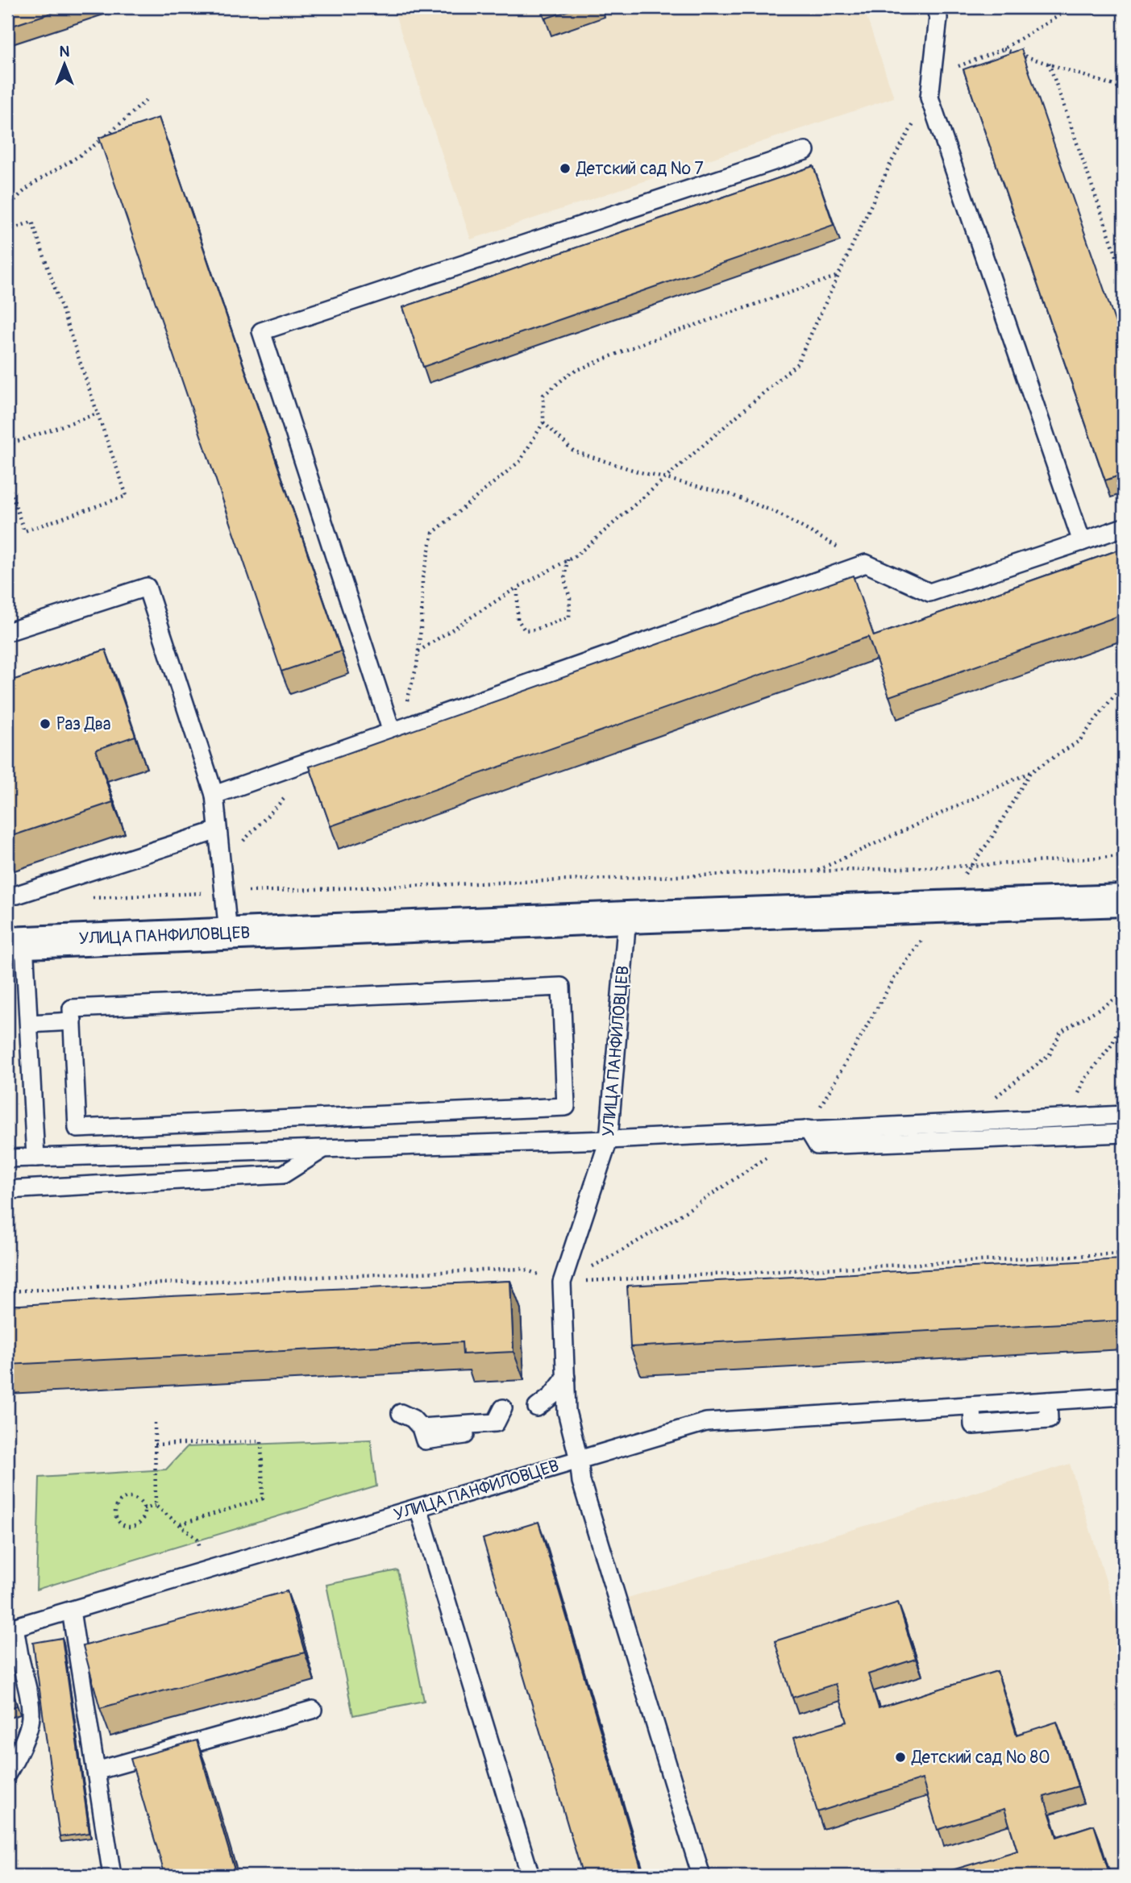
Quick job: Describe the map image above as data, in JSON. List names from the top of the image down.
{
  "streets": {
    "street": ["УЛИЦА ПАНФИЛОВЦЕВ"]
  },
  "places": ["Детский сад № 7", "Раз Два", "Детский сад № 80"],
  "north": "top"
}
